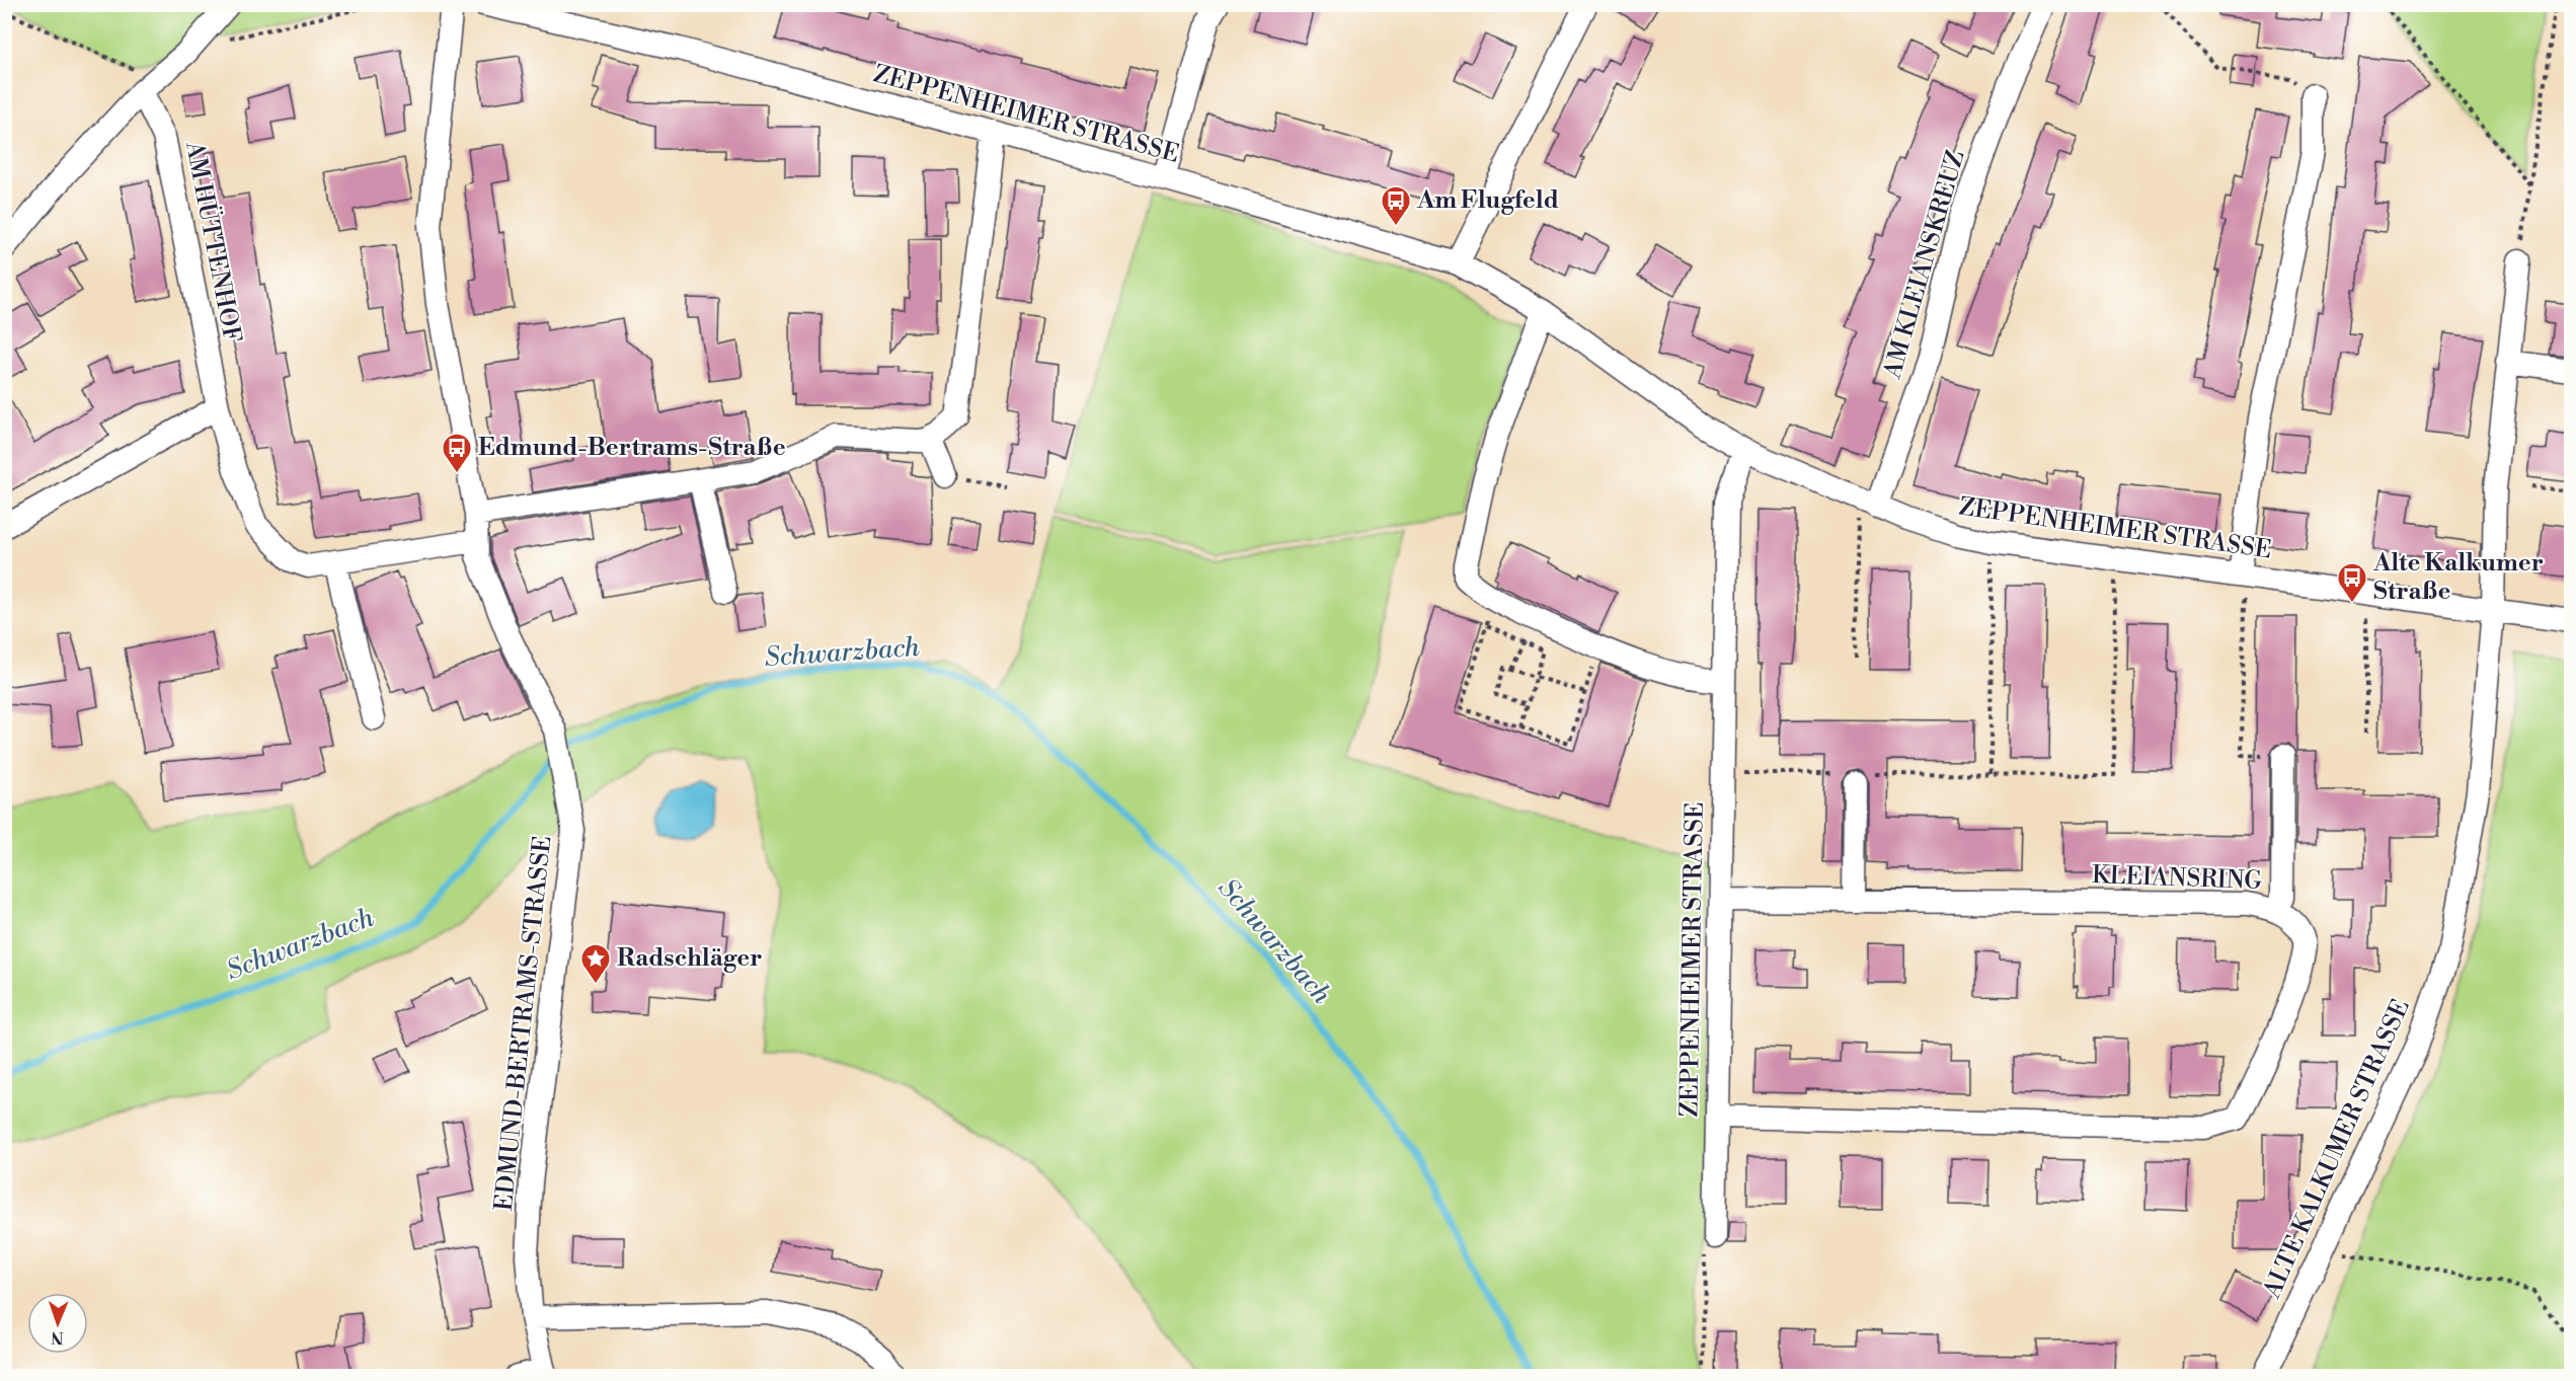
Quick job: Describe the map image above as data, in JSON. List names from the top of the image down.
{
  "streets": {
    "street": [
      "ZEPPENHEIMER STRASSE",
      "AM HÜTTENHOF",
      "AM KLEIANSKREUZ",
      "KLEIANSRING",
      "EDMUND-BERTRAMS-STRASSE",
      "ALTE KALKUMER STRASSE"
    ]
  },
  "crossings": [
    ["ZEPPENHEIMER STRASSE", "AM KLEIANSKREUZ"],
    ["ZEPPENHEIMER STRASSE", "KLEIANSRING"],
    ["ZEPPENHEIMER STRASSE", "ALTE KALKUMER STRASSE"],
    ["AM HÜTTENHOF", "EDMUND-BERTRAMS-STRASSE"]
  ],
  "water": ["Schwarzbach"],
  "places": {
    "bus stop": ["Am Flugfeld", "Edmund-Bertrams-Straße", "Alte Kalkumer Straße"],
    "place": ["Radschläger"]
  },
  "north": "bottom"
}
